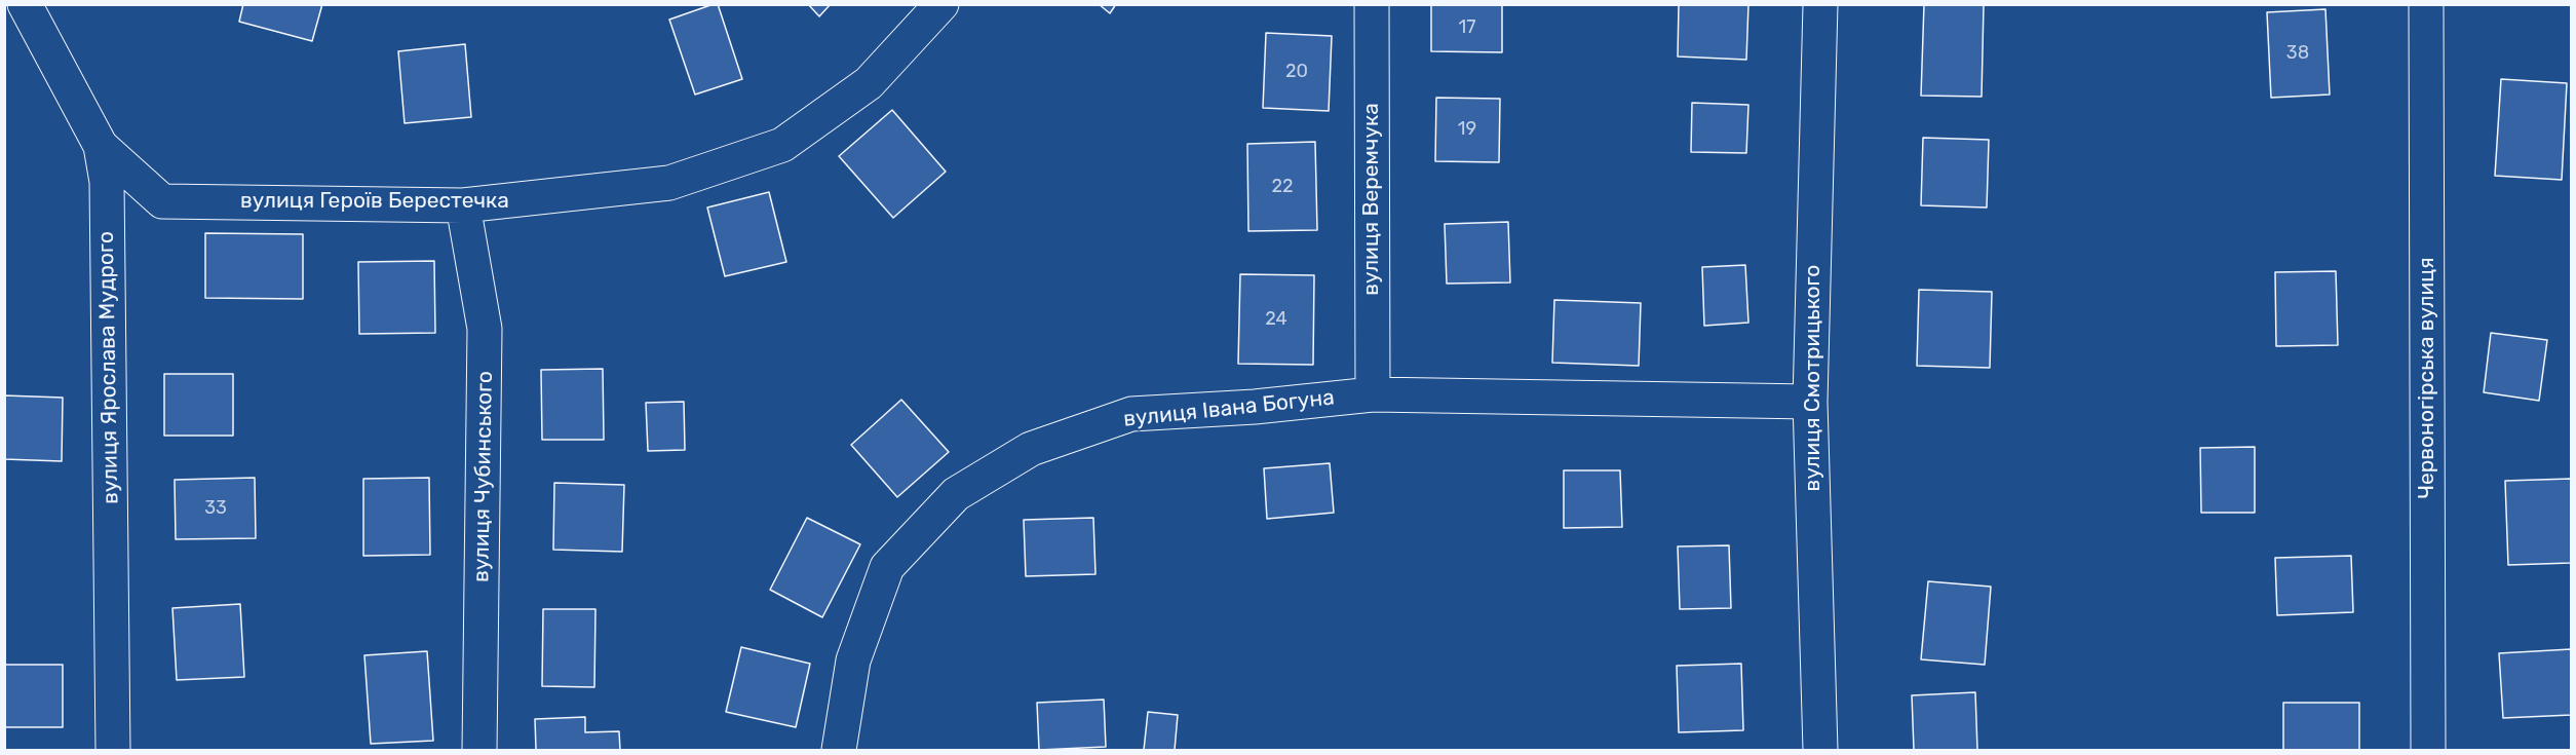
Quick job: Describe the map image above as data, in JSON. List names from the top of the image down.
{
  "streets": {
    "street": [
      "вулиця Веремчука",
      "вулиця Героїв Берестечка",
      "вулиця Ярослава Мудрого",
      "вулиця Смотрицького",
      "Червоногірська вулиця",
      "вулиця Івана Богуна",
      "вулиця Чубинського"
    ]
  },
  "crossings": [
    ["вулиця Веремчука", "вулиця Івана Богуна"],
    ["вулиця Героїв Берестечка", "вулиця Ярослава Мудрого"],
    ["вулиця Героїв Берестечка", "вулиця Чубинського"],
    ["вулиця Смотрицького", "вулиця Івана Богуна"]
  ],
  "house_numbers": [
    "17",
    "38",
    "20",
    "19",
    "22",
    "24",
    "33"
  ]
}
